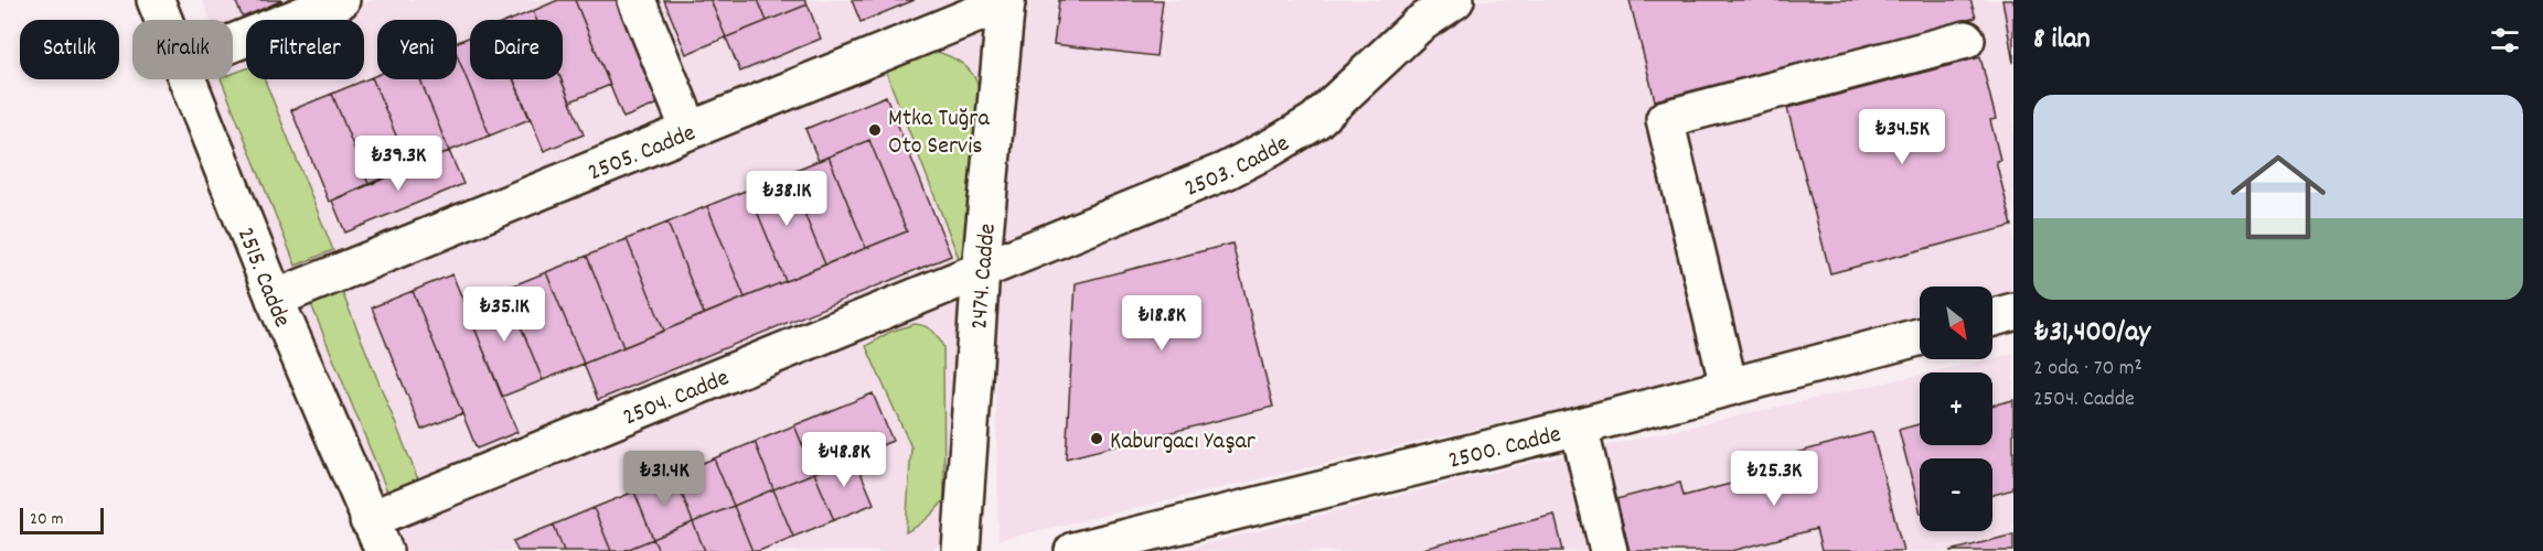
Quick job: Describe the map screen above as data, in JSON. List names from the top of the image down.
{
  "streets": {
    "street": [
      "2505. Cadde",
      "2503. Cadde",
      "2474. Cadde",
      "2515. Cadde",
      "2504. Cadde",
      "2500. Cadde"
    ]
  },
  "crossings": [
    ["2505. Cadde", "2474. Cadde"],
    ["2505. Cadde", "2515. Cadde"],
    ["2503. Cadde", "2474. Cadde"],
    ["2503. Cadde", "2504. Cadde"],
    ["2474. Cadde", "2504. Cadde"],
    ["2515. Cadde", "2504. Cadde"]
  ],
  "places": ["Mtka Tuğra Oto Servis", "Kaburgacı Yaşar"],
  "scale_bar": "20 m",
  "north": "bottom right",
  "page": {
    "heading": "8 ilan",
    "chip": [
      "Satılık",
      "Kiralık",
      "Filtreler",
      "Yeni",
      "Daire"
    ],
    "list": [
      {
        "name": "₺31,400/ay",
        "note": "2 oda · 70 m² · 2504. Cadde"
      }
    ],
    "price": [
      "₺34.5K",
      "₺39.3K",
      "₺38.1K",
      "₺35.1K",
      "₺18.8K",
      "₺48.8K",
      "₺31.4K",
      "₺25.3K"
    ],
    "map_buttons": ["+", "−"],
    "scale": "20 m"
  }
}
